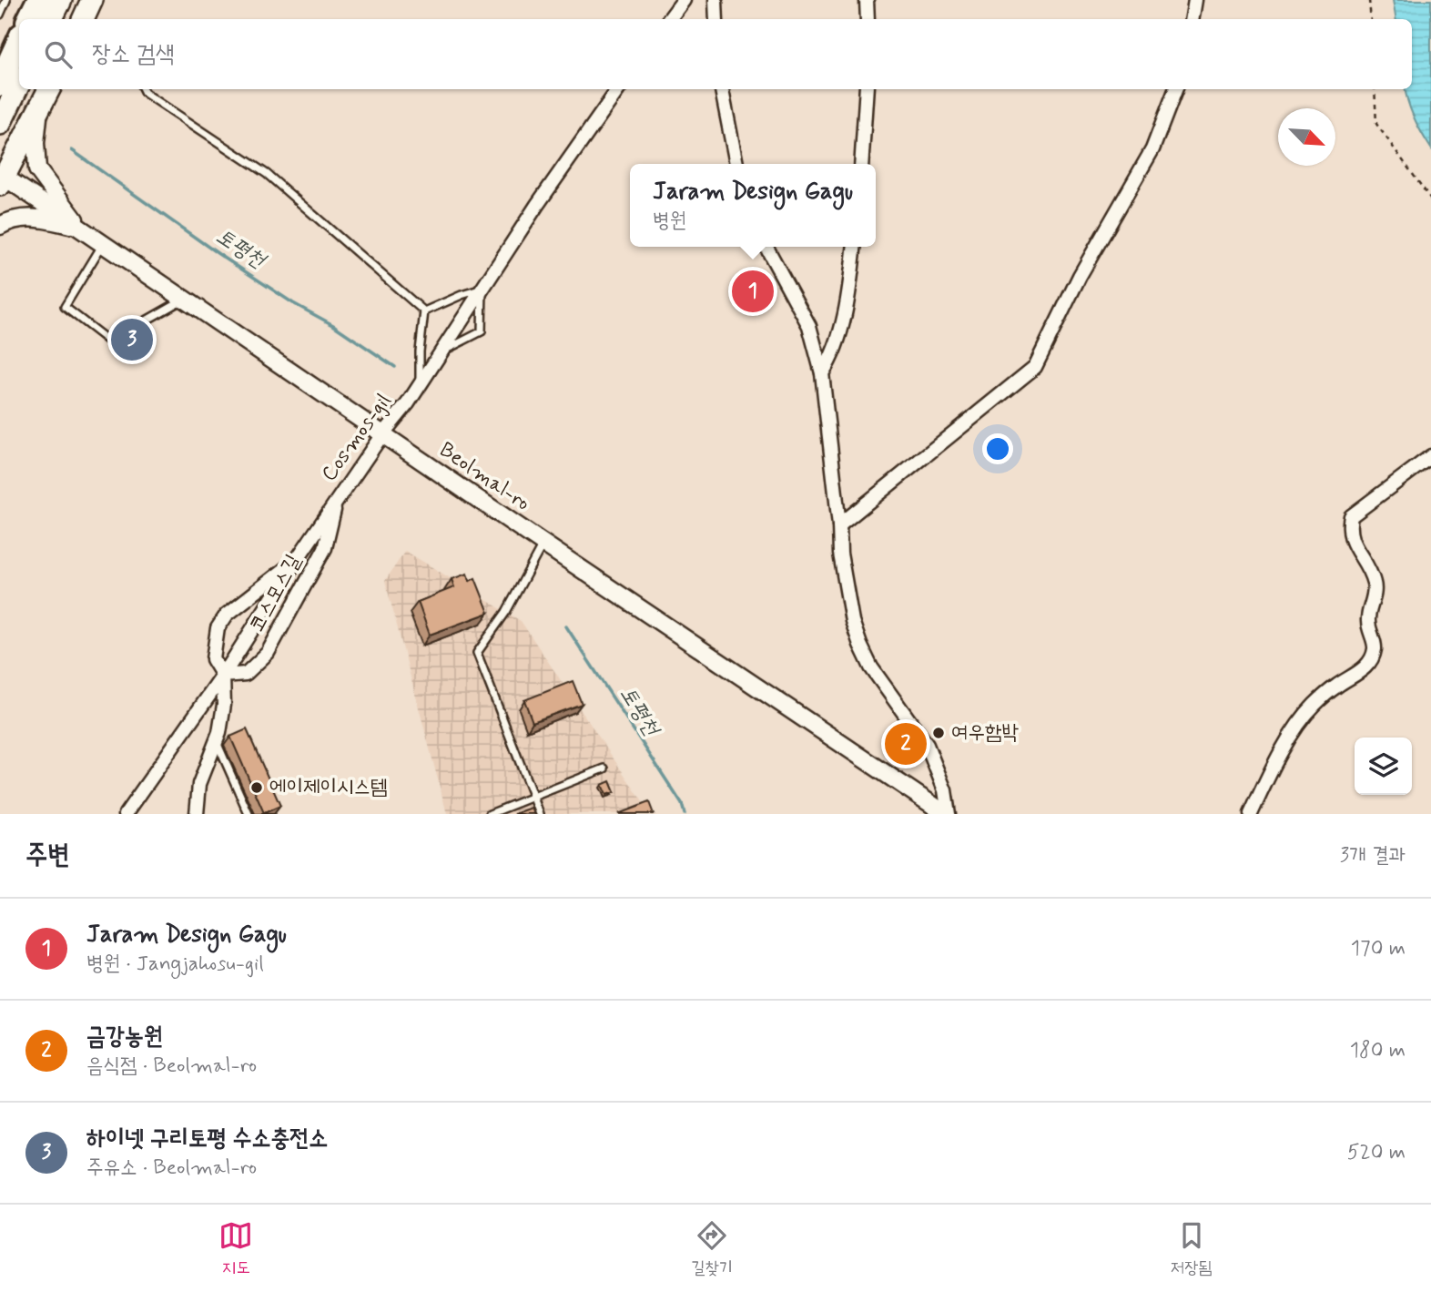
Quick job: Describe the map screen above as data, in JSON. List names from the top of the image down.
{
  "streets": {
    "street": ["Cosmos-gil", "Beolmal-ro", "코스모스길"]
  },
  "crossings": [
    ["Cosmos-gil", "Beolmal-ro"],
    ["Cosmos-gil", "코스모스길"]
  ],
  "water": ["토평천"],
  "places": ["여우함박", "에이제이시스템"],
  "north": "bottom right",
  "page": {
    "search": "장소 검색",
    "popup": ["Jaram Design Gagu", "병원"],
    "pins": ["1", "3", "2"],
    "heading": ["주변", "3개 결과"],
    "list": [
      {
        "mark": "1",
        "name": "Jaram Design Gagu",
        "note": "병원 · Jangjahosu-gil",
        "value": "170 m"
      },
      {
        "mark": "2",
        "name": "금강농원",
        "note": "음식점 · Beolmal-ro",
        "value": "180 m"
      },
      {
        "mark": "3",
        "name": "하이넷 구리토평 수소충전소",
        "note": "주유소 · Beolmal-ro",
        "value": "520 m"
      }
    ],
    "nav": ["지도", "길찾기", "저장됨"]
  }
}
